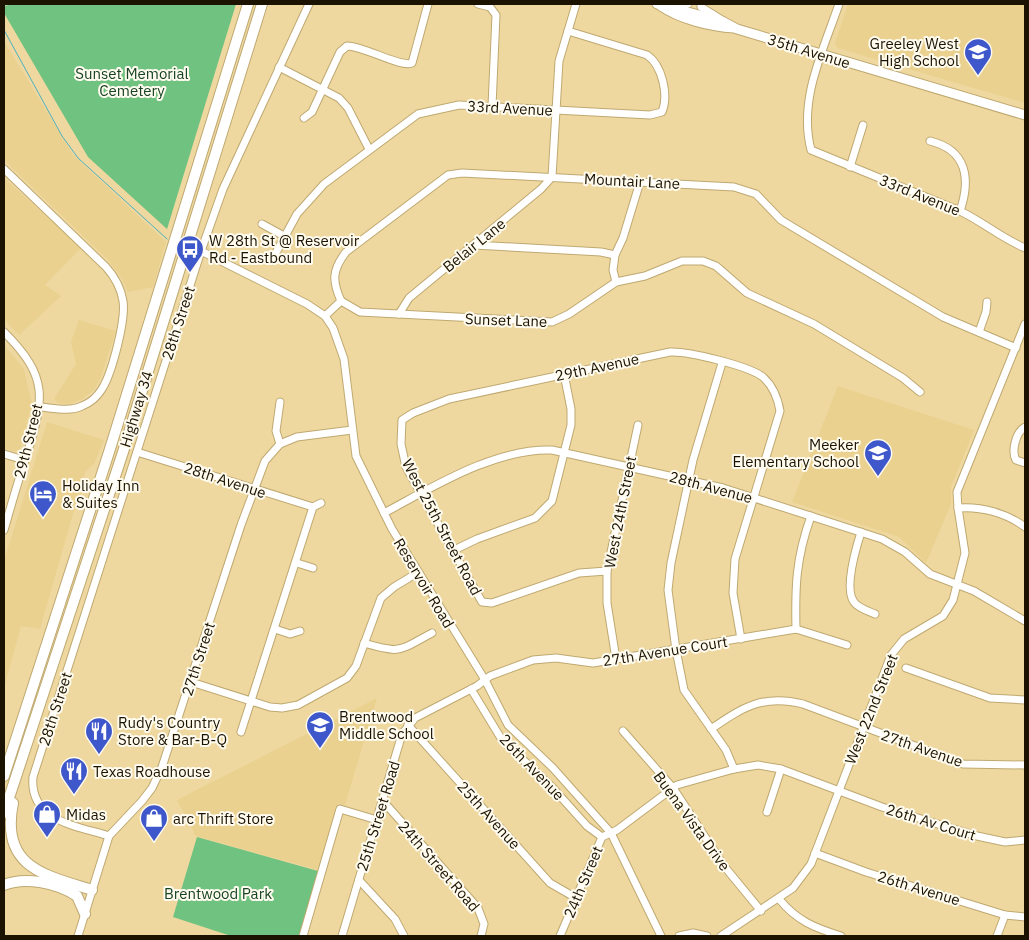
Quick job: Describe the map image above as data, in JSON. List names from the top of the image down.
{
  "streets": {
    "highway": ["Highway 34"],
    "main road": ["35th Avenue"],
    "street": [
      "33rd Avenue",
      "Mountair Lane",
      "Belair Lane",
      "Sunset Lane",
      "28th Street",
      "29th Avenue",
      "29th Street",
      "28th Avenue",
      "West 24th Street",
      "West 25th Street Road",
      "Reservoir Road",
      "27th Avenue Court",
      "27th Street",
      "West 22nd Street",
      "27th Avenue",
      "26th Avenue",
      "25th Avenue",
      "25th Street Road",
      "Buena Vista Drive",
      "26th Av Court",
      "24th Street Road",
      "24th Street"
    ]
  },
  "crossings": [
    ["35th Avenue", "33rd Avenue"],
    ["Mountair Lane", "Belair Lane"],
    ["Mountair Lane", "Sunset Lane"],
    ["Mountair Lane", "West 22nd Street"],
    ["Belair Lane", "Sunset Lane"],
    ["28th Street", "28th Avenue"],
    ["28th Street", "Reservoir Road"],
    ["28th Street", "27th Street"],
    ["29th Avenue", "28th Avenue"],
    ["29th Avenue", "West 25th Street Road"],
    ["28th Avenue", "West 24th Street"],
    ["28th Avenue", "West 25th Street Road"],
    ["28th Avenue", "Reservoir Road"],
    ["28th Avenue", "27th Street"],
    ["28th Avenue", "West 22nd Street"],
    ["West 24th Street", "West 25th Street Road"],
    ["West 24th Street", "27th Avenue Court"],
    ["Reservoir Road", "27th Avenue Court"],
    ["Reservoir Road", "27th Street"],
    ["Reservoir Road", "24th Street"],
    ["West 22nd Street", "27th Avenue"],
    ["West 22nd Street", "26th Avenue"],
    ["West 22nd Street", "Buena Vista Drive"],
    ["West 22nd Street", "26th Av Court"],
    ["26th Avenue", "24th Street"],
    ["25th Avenue", "25th Street Road"],
    ["25th Avenue", "24th Street"],
    ["25th Street Road", "24th Street Road"],
    ["Buena Vista Drive", "24th Street"],
    ["26th Av Court", "24th Street"]
  ],
  "parks": ["Sunset Memorial Cemetery", "Brentwood Park"],
  "places": {
    "school or university": ["Greeley West High School", "Meeker Elementary School", "Brentwood Middle School"],
    "bus stop": ["W 28th St @ Reservoir Rd - Eastbound"],
    "hotel": ["Holiday Inn & Suites"],
    "restaurant": ["Rudy's Country Store & Bar-B-Q", "Texas Roadhouse"],
    "shop": ["Midas", "arc Thrift Store"]
  }
}
